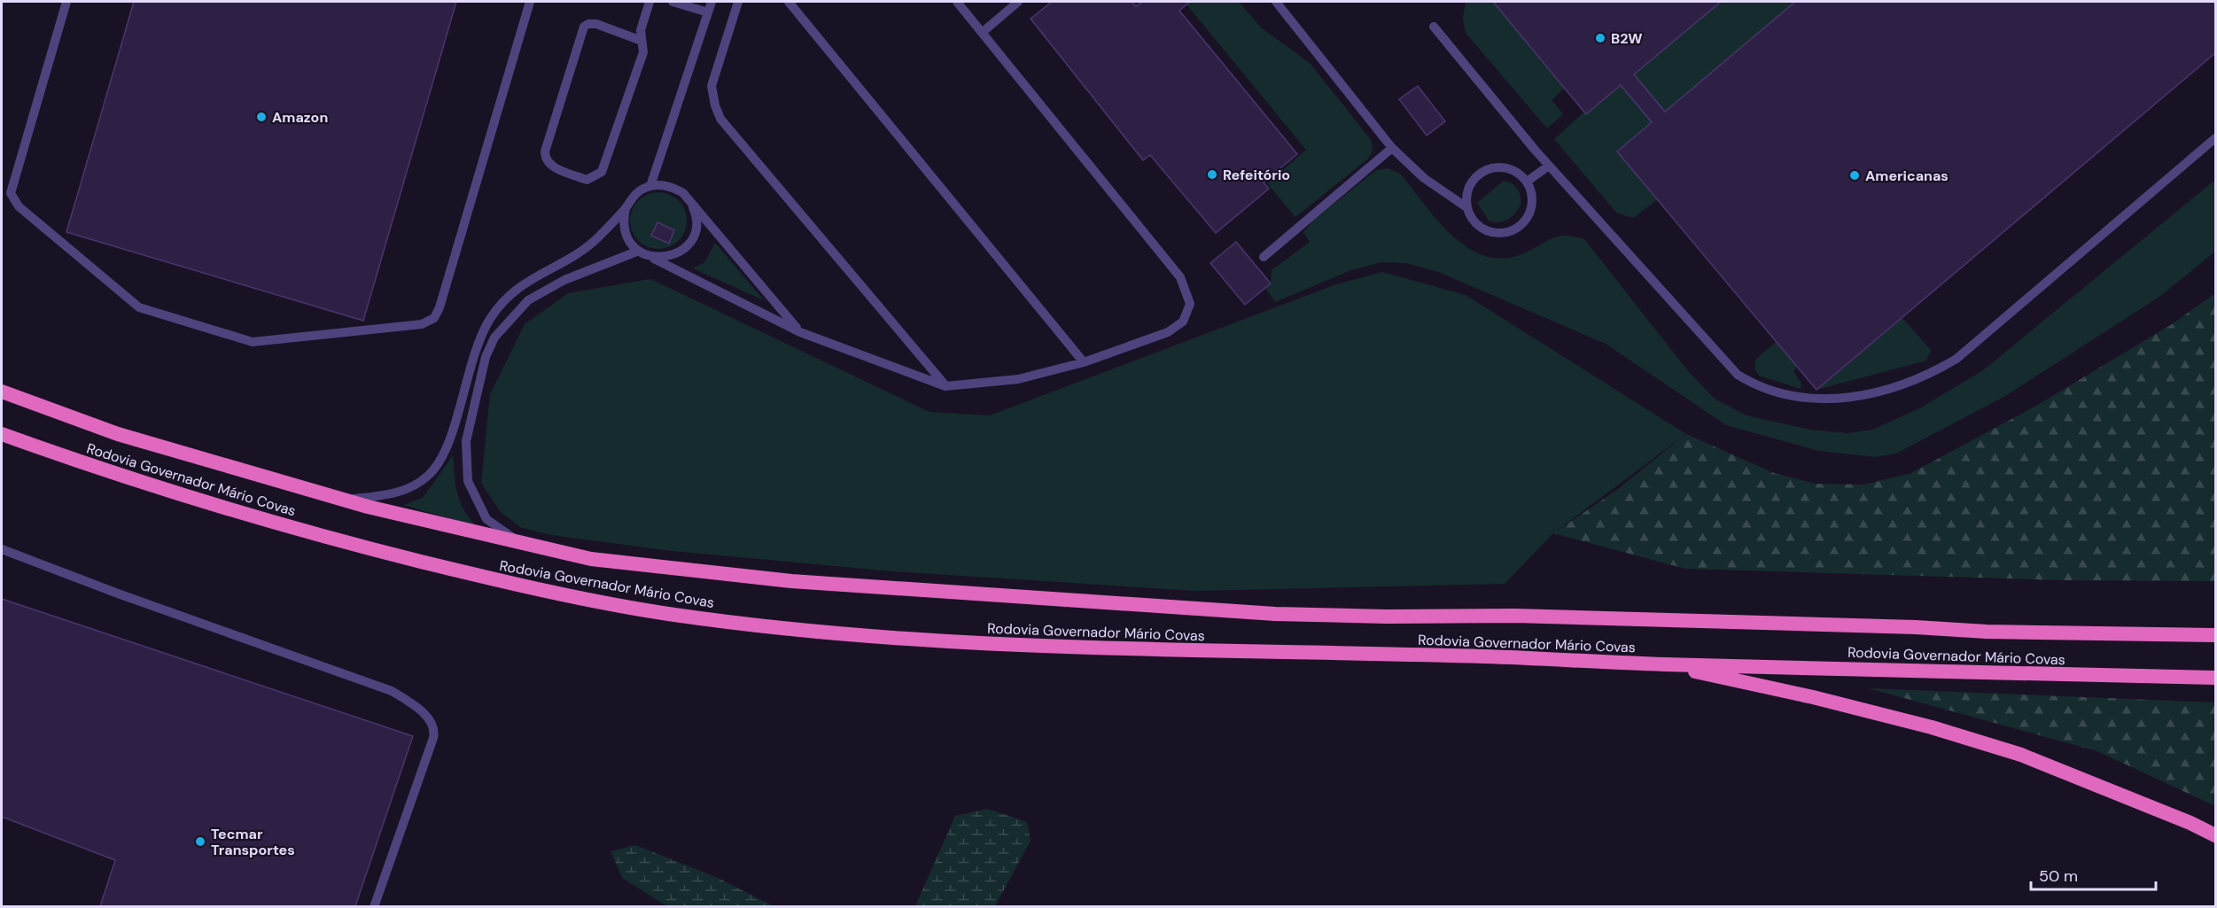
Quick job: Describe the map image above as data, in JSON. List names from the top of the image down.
{
  "streets": {
    "highway": ["Rodovia Governador Mário Covas"]
  },
  "places": [
    "B2W",
    "Amazon",
    "Refeitório",
    "Americanas",
    "Tecmar Transportes"
  ],
  "scale_bar": "50 m"
}
